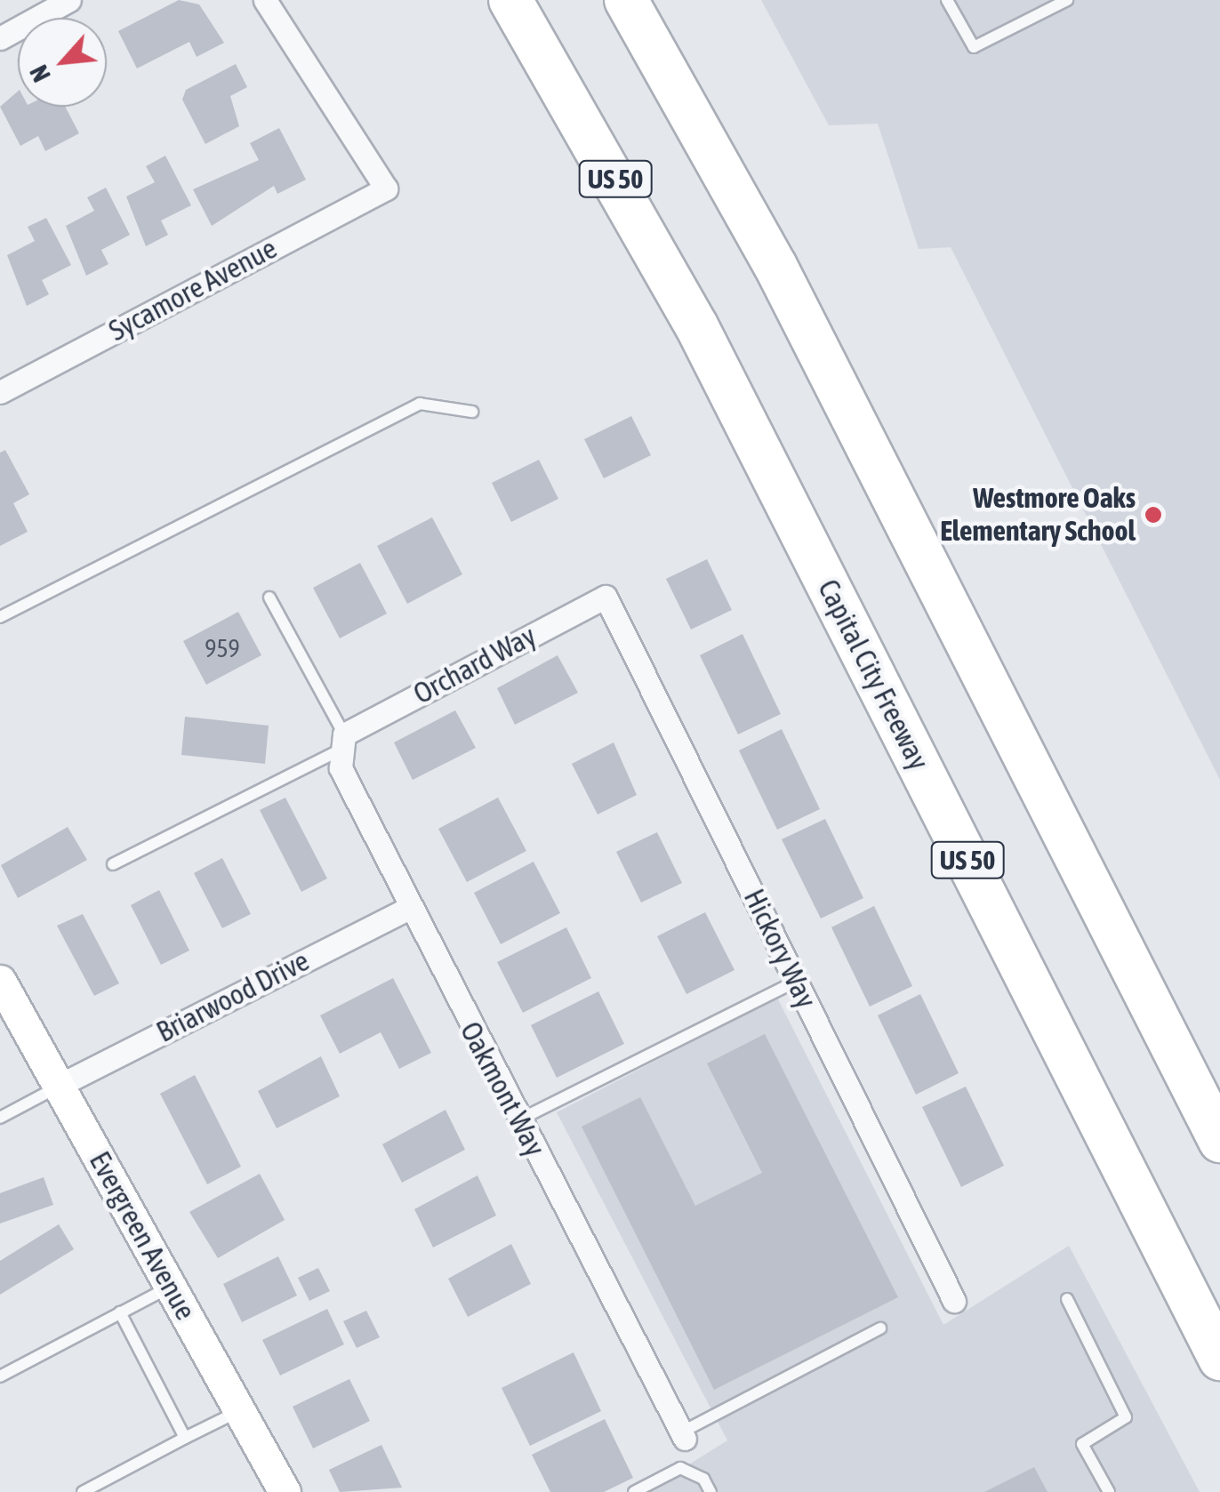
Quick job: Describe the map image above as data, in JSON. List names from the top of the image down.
{
  "streets": {
    "highway": ["US 50", "Capital City Freeway"],
    "street": [
      "Sycamore Avenue",
      "Orchard Way",
      "Hickory Way",
      "Briarwood Drive",
      "Oakmont Way",
      "Evergreen Avenue"
    ]
  },
  "crossings": [
    ["Orchard Way", "Hickory Way"],
    ["Orchard Way", "Oakmont Way"],
    ["Briarwood Drive", "Oakmont Way"],
    ["Briarwood Drive", "Evergreen Avenue"]
  ],
  "places": ["Westmore Oaks Elementary School"],
  "house_numbers": ["959"],
  "north": "bottom left"
}
